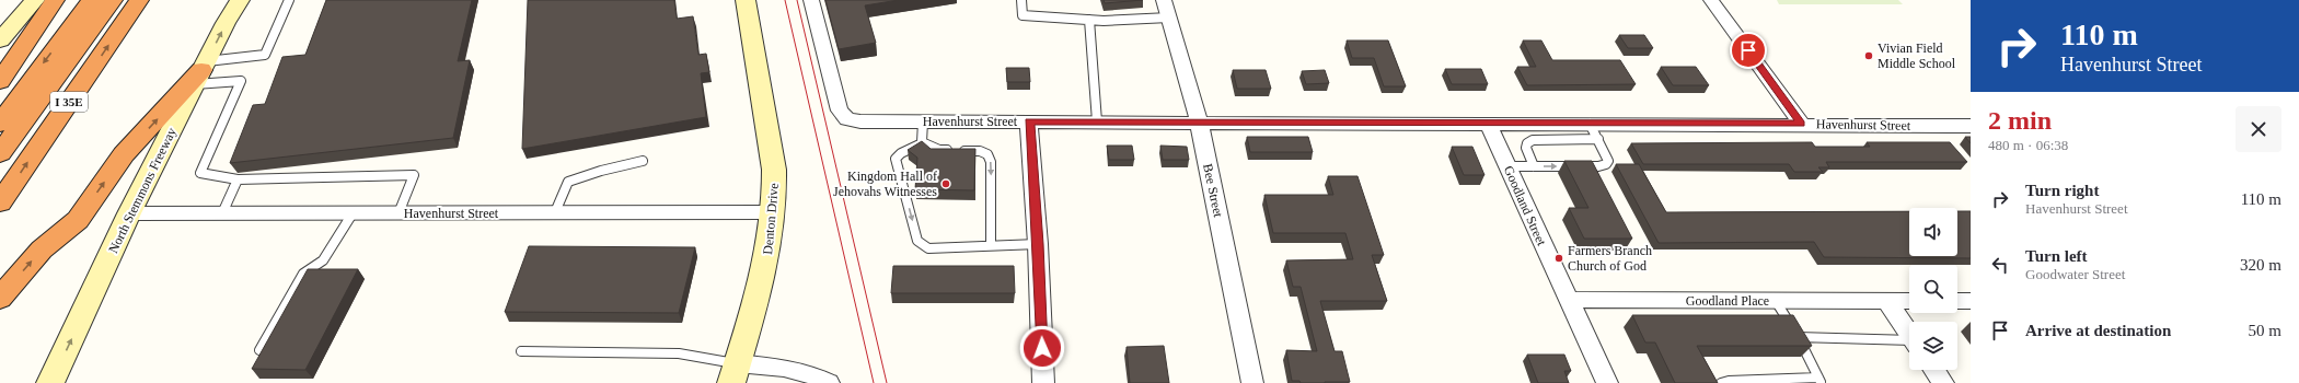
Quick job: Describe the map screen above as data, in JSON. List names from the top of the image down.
{
  "streets": {
    "highway": ["I 35E"],
    "main road": ["North Stemmons Freeway", "Denton Drive"],
    "street": [
      "Havenhurst Street",
      "Bee Street",
      "Goodland Street",
      "Goodland Place"
    ]
  },
  "crossings": [
    ["Havenhurst Street", "North Stemmons Freeway"],
    ["Havenhurst Street", "Bee Street"],
    ["Havenhurst Street", "Goodland Street"],
    ["Havenhurst Street", "Denton Drive"],
    ["Goodland Street", "Goodland Place"]
  ],
  "one_way": ["North Stemmons Freeway"],
  "places": ["Vivian Field Middle School", "Kingdom Hall of Jehovahs Witnesses", "Farmers Branch Church of God"],
  "page": {
    "turn": ["110 m", "Havenhurst Street"],
    "heading": ["2 min", "480 m · 06:38"],
    "list": [
      {
        "name": "Turn right",
        "note": "Havenhurst Street",
        "value": "110 m"
      },
      {
        "name": "Turn left",
        "note": "Goodwater Street",
        "value": "320 m"
      },
      {
        "name": "Arrive at destination",
        "value": "50 m"
      }
    ]
  }
}
